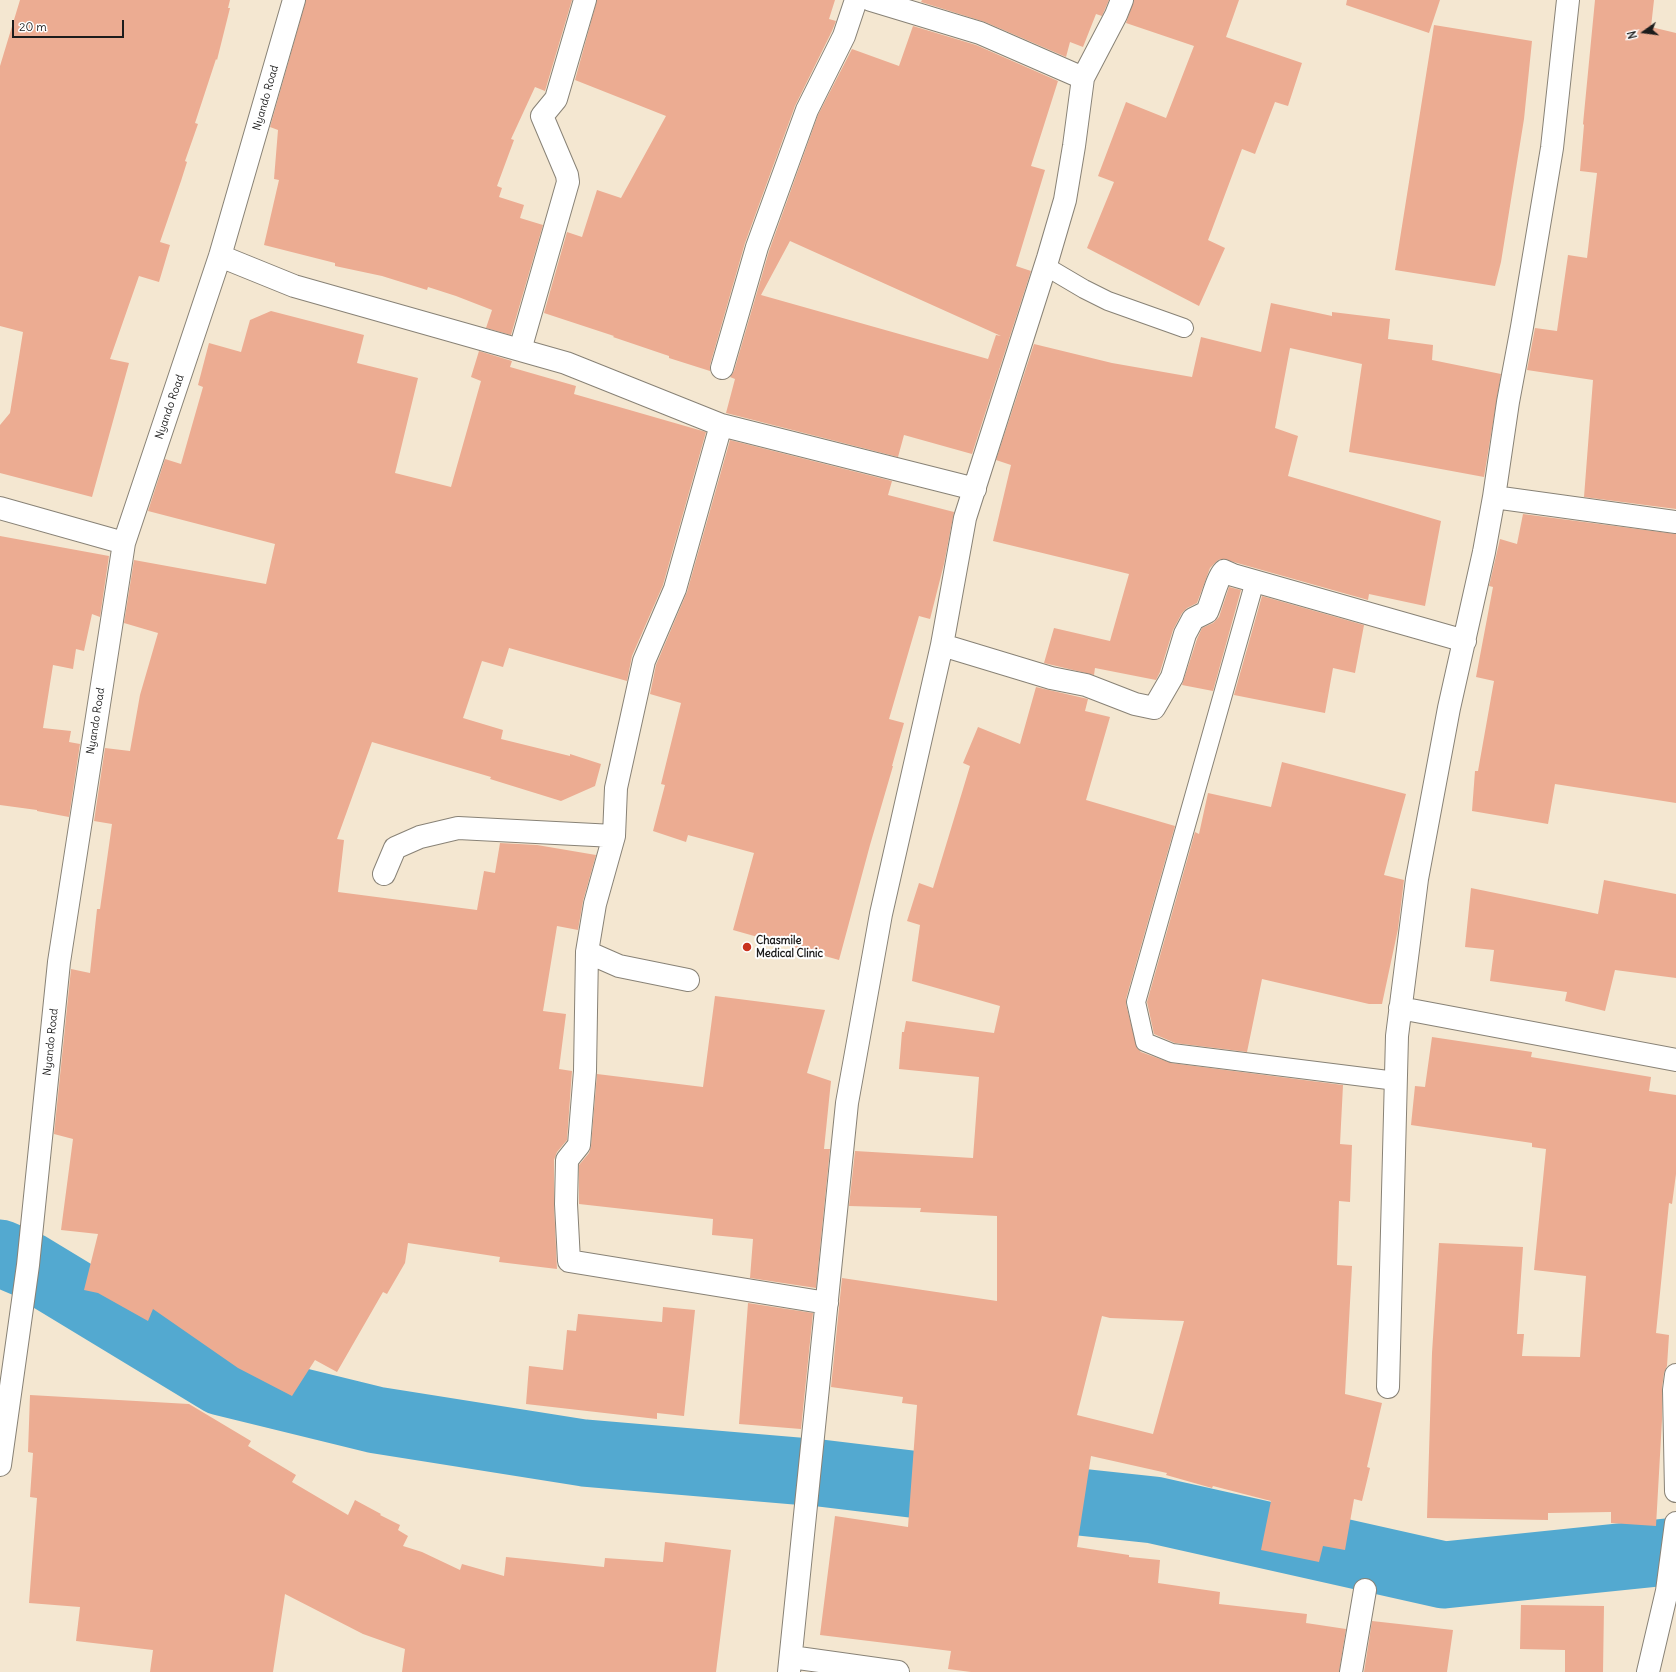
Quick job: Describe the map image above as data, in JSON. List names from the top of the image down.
{
  "streets": {
    "street": ["Nyando Road"]
  },
  "places": ["Chasmile Medical Clinic"],
  "scale_bar": "20 m",
  "north": "left"
}
